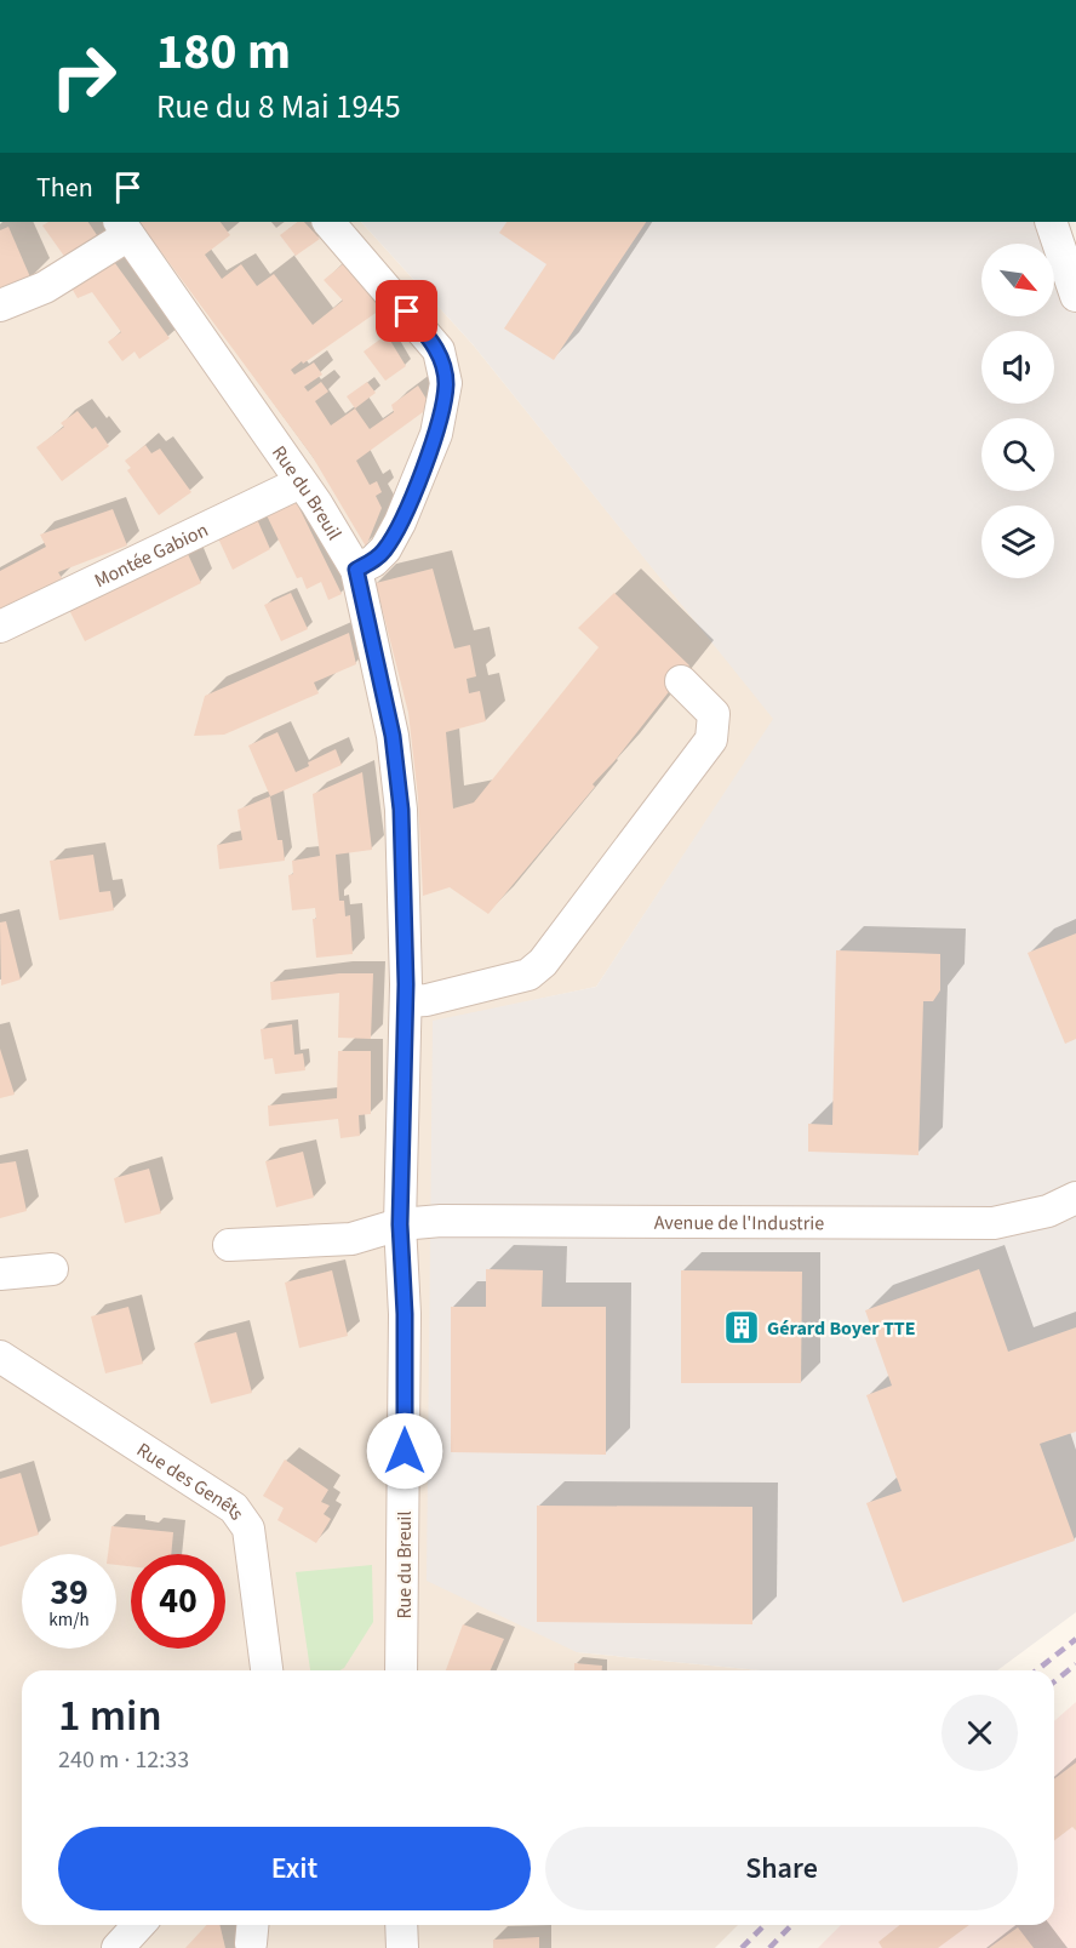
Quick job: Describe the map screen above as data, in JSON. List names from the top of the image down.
{
  "streets": {
    "street": [
      "Rue du Breuil",
      "Montée Gabion",
      "Avenue de l'Industrie",
      "Rue des Genêts"
    ]
  },
  "crossings": [
    ["Rue du Breuil", "Montée Gabion"],
    ["Rue du Breuil", "Avenue de l'Industrie"]
  ],
  "places": {
    "building": ["Gérard Boyer TTE"]
  },
  "north": "bottom right",
  "page": {
    "turn": ["180 m", "Rue du 8 Mai 1945"],
    "then": "Then",
    "speed": "39 km/h",
    "limit": "40",
    "heading": ["1 min", "240 m · 12:33"],
    "buttons": ["Exit", "Share"]
  }
}
